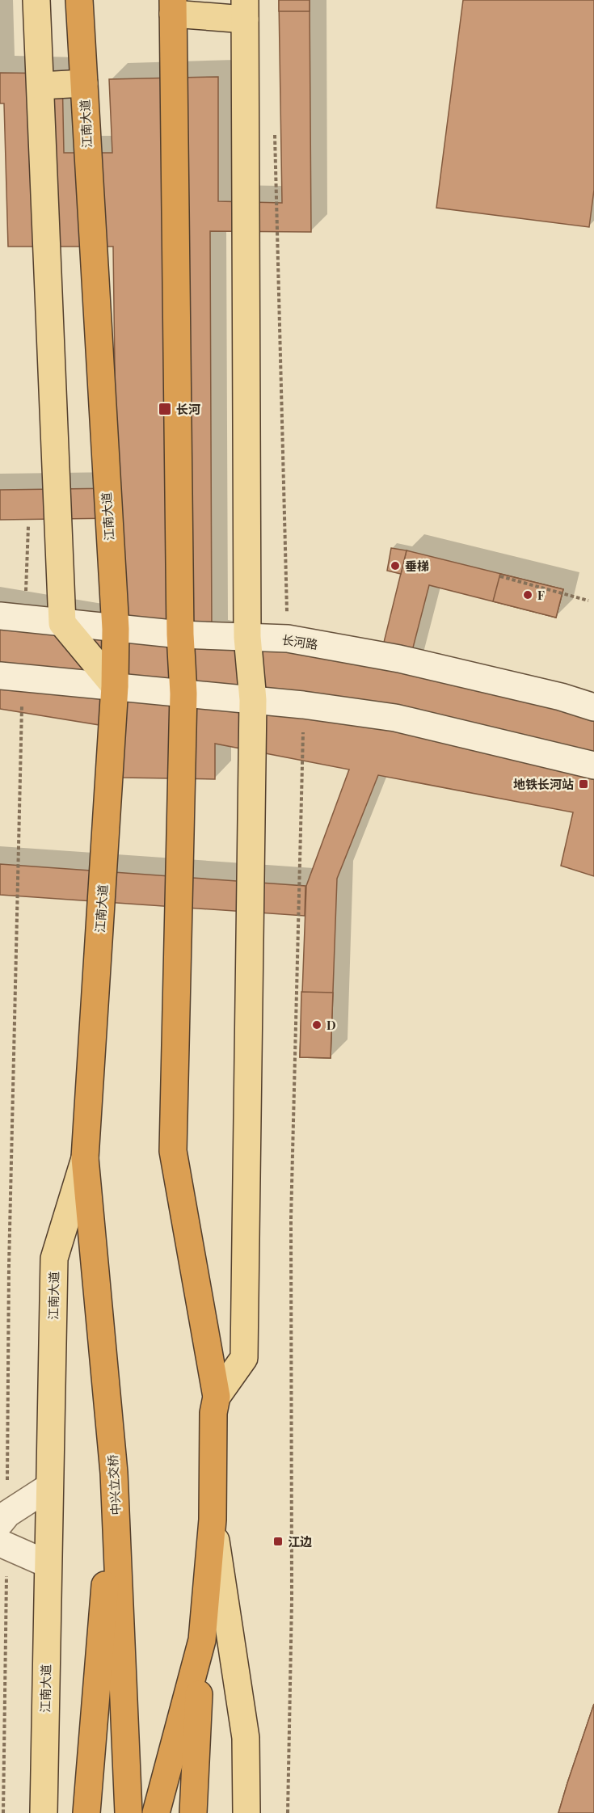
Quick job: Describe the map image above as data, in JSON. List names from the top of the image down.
{
  "streets": {
    "highway": ["江南大道", "中兴立交桥"],
    "main road": ["长河路"]
  },
  "crossings": [
    ["江南大道", "长河路"],
    ["江南大道", "中兴立交桥"]
  ],
  "places": {
    "transit": ["长河", "地铁长河站", "江边"],
    "other": ["垂梯", "F", "D"]
  }
}
